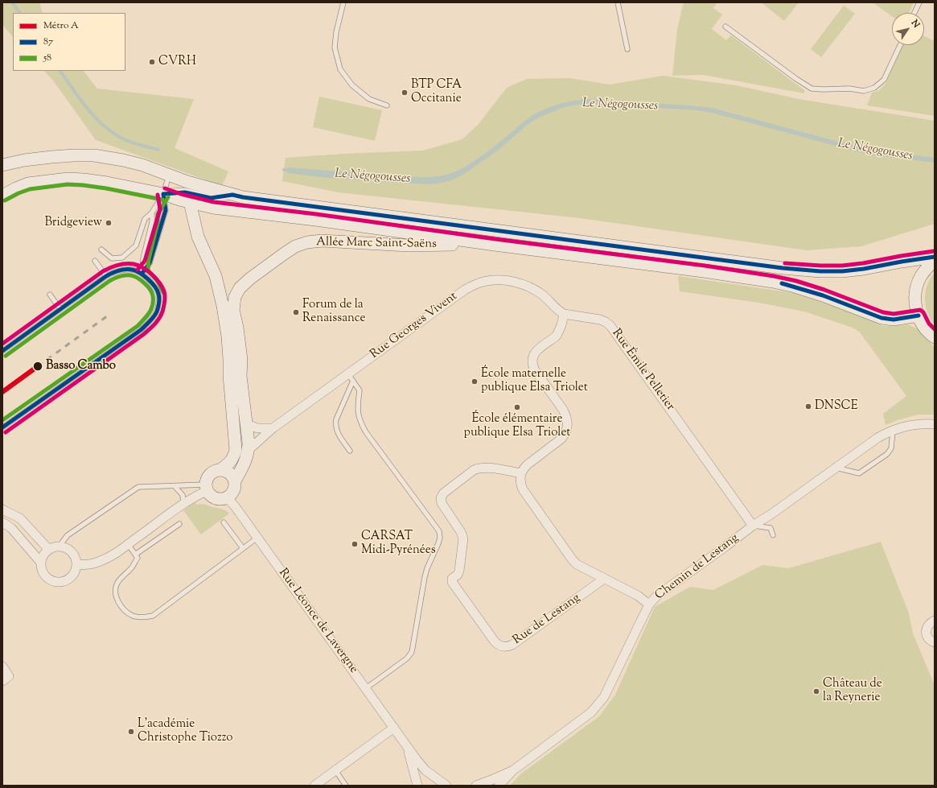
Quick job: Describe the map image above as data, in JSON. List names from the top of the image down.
{
  "streets": {
    "main road": ["Allée Marc Saint-Saëns"],
    "street": [
      "Rue Georges Vivent",
      "Rue Émile Pelletier",
      "Chemin de Lestang",
      "Rue de Lestang",
      "Rue Léonce de Lavergne"
    ]
  },
  "crossings": [
    ["Allée Marc Saint-Saëns", "Rue Georges Vivent"],
    ["Allée Marc Saint-Saëns", "Rue Léonce de Lavergne"],
    ["Rue Georges Vivent", "Rue Émile Pelletier"],
    ["Rue Émile Pelletier", "Chemin de Lestang"]
  ],
  "water": ["Le Négogousses"],
  "places": [
    "CVRH",
    "BTP CFA Occitanie",
    "Bridgeview",
    "Forum de la Renaissance",
    "Basso Cambo",
    "École maternelle publique Elsa Triolet",
    "DNSCE",
    "École élémentaire publique Elsa Triolet",
    "CARSAT Midi-Pyrénées",
    "Château de la Reynerie",
    "L'académie Christophe Tiozzo"
  ],
  "lines": ["transit line 58", "transit line 87", "metro line A"],
  "legend": ["Métro A", "87", "58"],
  "north": "top right"
}
